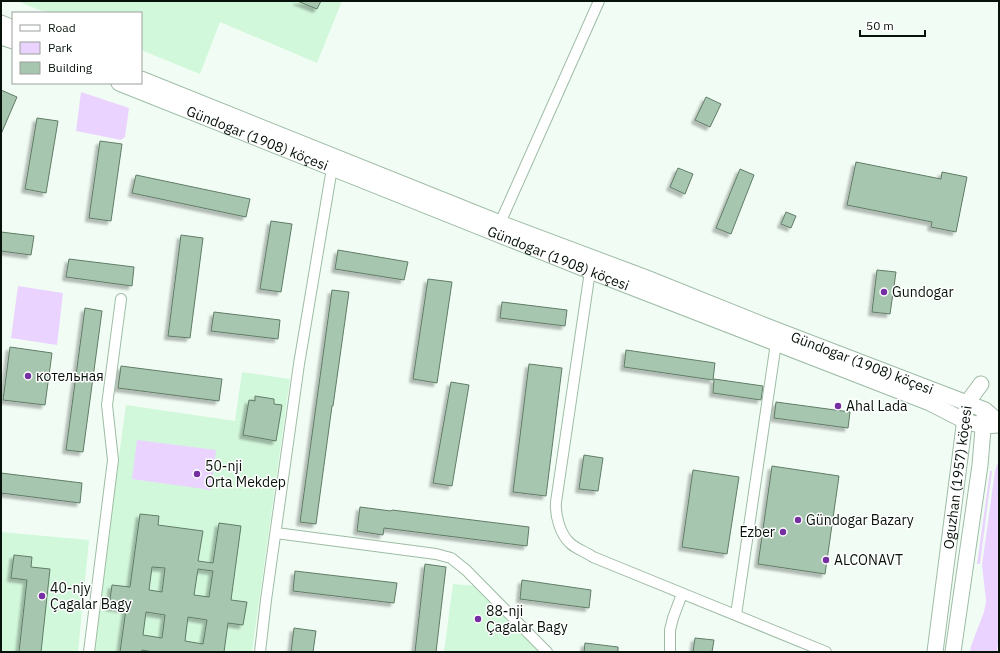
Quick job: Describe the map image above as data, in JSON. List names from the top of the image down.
{
  "streets": {
    "main road": ["Gündogar (1908) köçesi", "Oguzhan (1957) köçesi"]
  },
  "crossings": [
    ["Gündogar (1908) köçesi", "Oguzhan (1957) köçesi"]
  ],
  "places": [
    "Gundogar",
    "котельная",
    "Ahal Lada",
    "50-nji Orta Mekdep",
    "Gündogar Bazary",
    "Ezber",
    "ALCONAVT",
    "40-njy Çagalar Bagy",
    "88-nji Çagalar Bagy"
  ],
  "legend": ["Road", "Park", "Building"],
  "scale_bar": "50 m"
}
